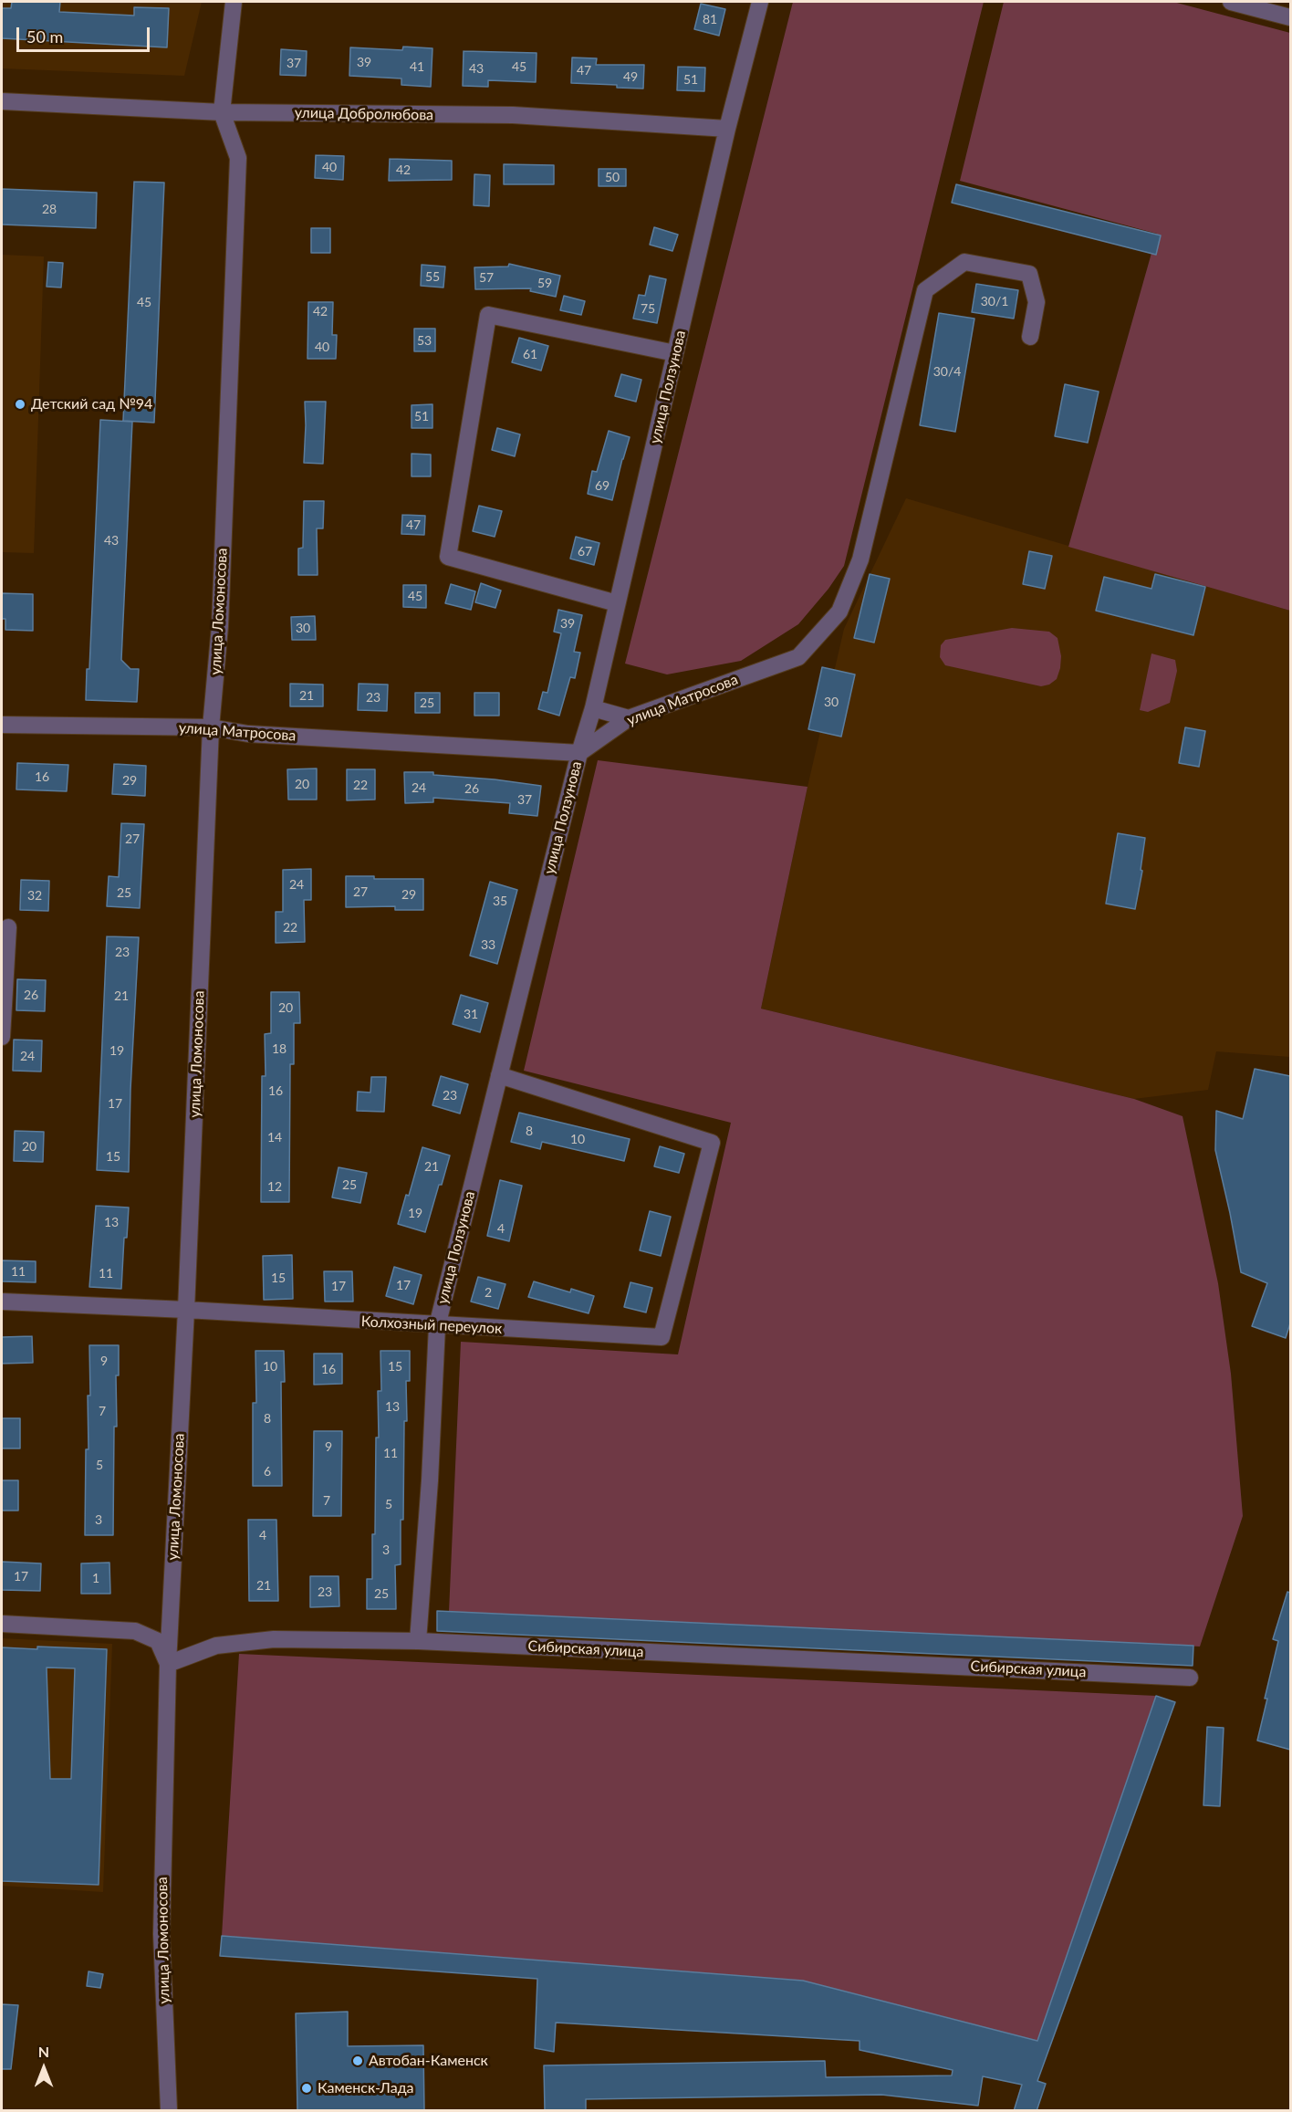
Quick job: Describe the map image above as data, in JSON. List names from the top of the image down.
{
  "streets": {
    "street": [
      "улица Добролюбова",
      "улица Ползунова",
      "улица Ломоносова",
      "улица Матросова",
      "Колхозный переулок",
      "Сибирская улица"
    ]
  },
  "crossings": [
    ["улица Добролюбова", "улица Ползунова"],
    ["улица Добролюбова", "улица Ломоносова"],
    ["улица Ползунова", "улица Матросова"],
    ["улица Ползунова", "Колхозный переулок"],
    ["улица Ползунова", "Сибирская улица"],
    ["улица Ломоносова", "улица Матросова"],
    ["улица Ломоносова", "Колхозный переулок"],
    ["улица Ломоносова", "Сибирская улица"]
  ],
  "places": ["Детский сад №94", "Автобан-Каменск", "Каменск-Лада"],
  "house_numbers": [
    "81",
    "39",
    "37",
    "41",
    "45",
    "43",
    "47",
    "49",
    "51",
    "40",
    "42",
    "50",
    "28",
    "55",
    "57",
    "59",
    "30/1",
    "45",
    "75",
    "42",
    "53",
    "40",
    "61",
    "30/4",
    "51",
    "69",
    "47",
    "43",
    "67",
    "45",
    "39",
    "30",
    "21",
    "23",
    "30",
    "25",
    "16",
    "29",
    "20",
    "22",
    "24",
    "26",
    "37",
    "27",
    "24",
    "27",
    "25",
    "29",
    "32",
    "35",
    "22",
    "33",
    "23",
    "26",
    "21",
    "20",
    "31",
    "18",
    "19",
    "24",
    "16",
    "23",
    "17",
    "8",
    "14",
    "10",
    "20",
    "15",
    "21",
    "25",
    "12",
    "19",
    "13",
    "4",
    "11",
    "11",
    "15",
    "17",
    "17",
    "2",
    "9",
    "10",
    "15",
    "16",
    "13",
    "7",
    "8",
    "9",
    "11",
    "5",
    "6",
    "7",
    "5",
    "3",
    "4",
    "3",
    "17",
    "1",
    "21",
    "23",
    "25"
  ],
  "scale_bar": "50 m",
  "north": "top"
}
